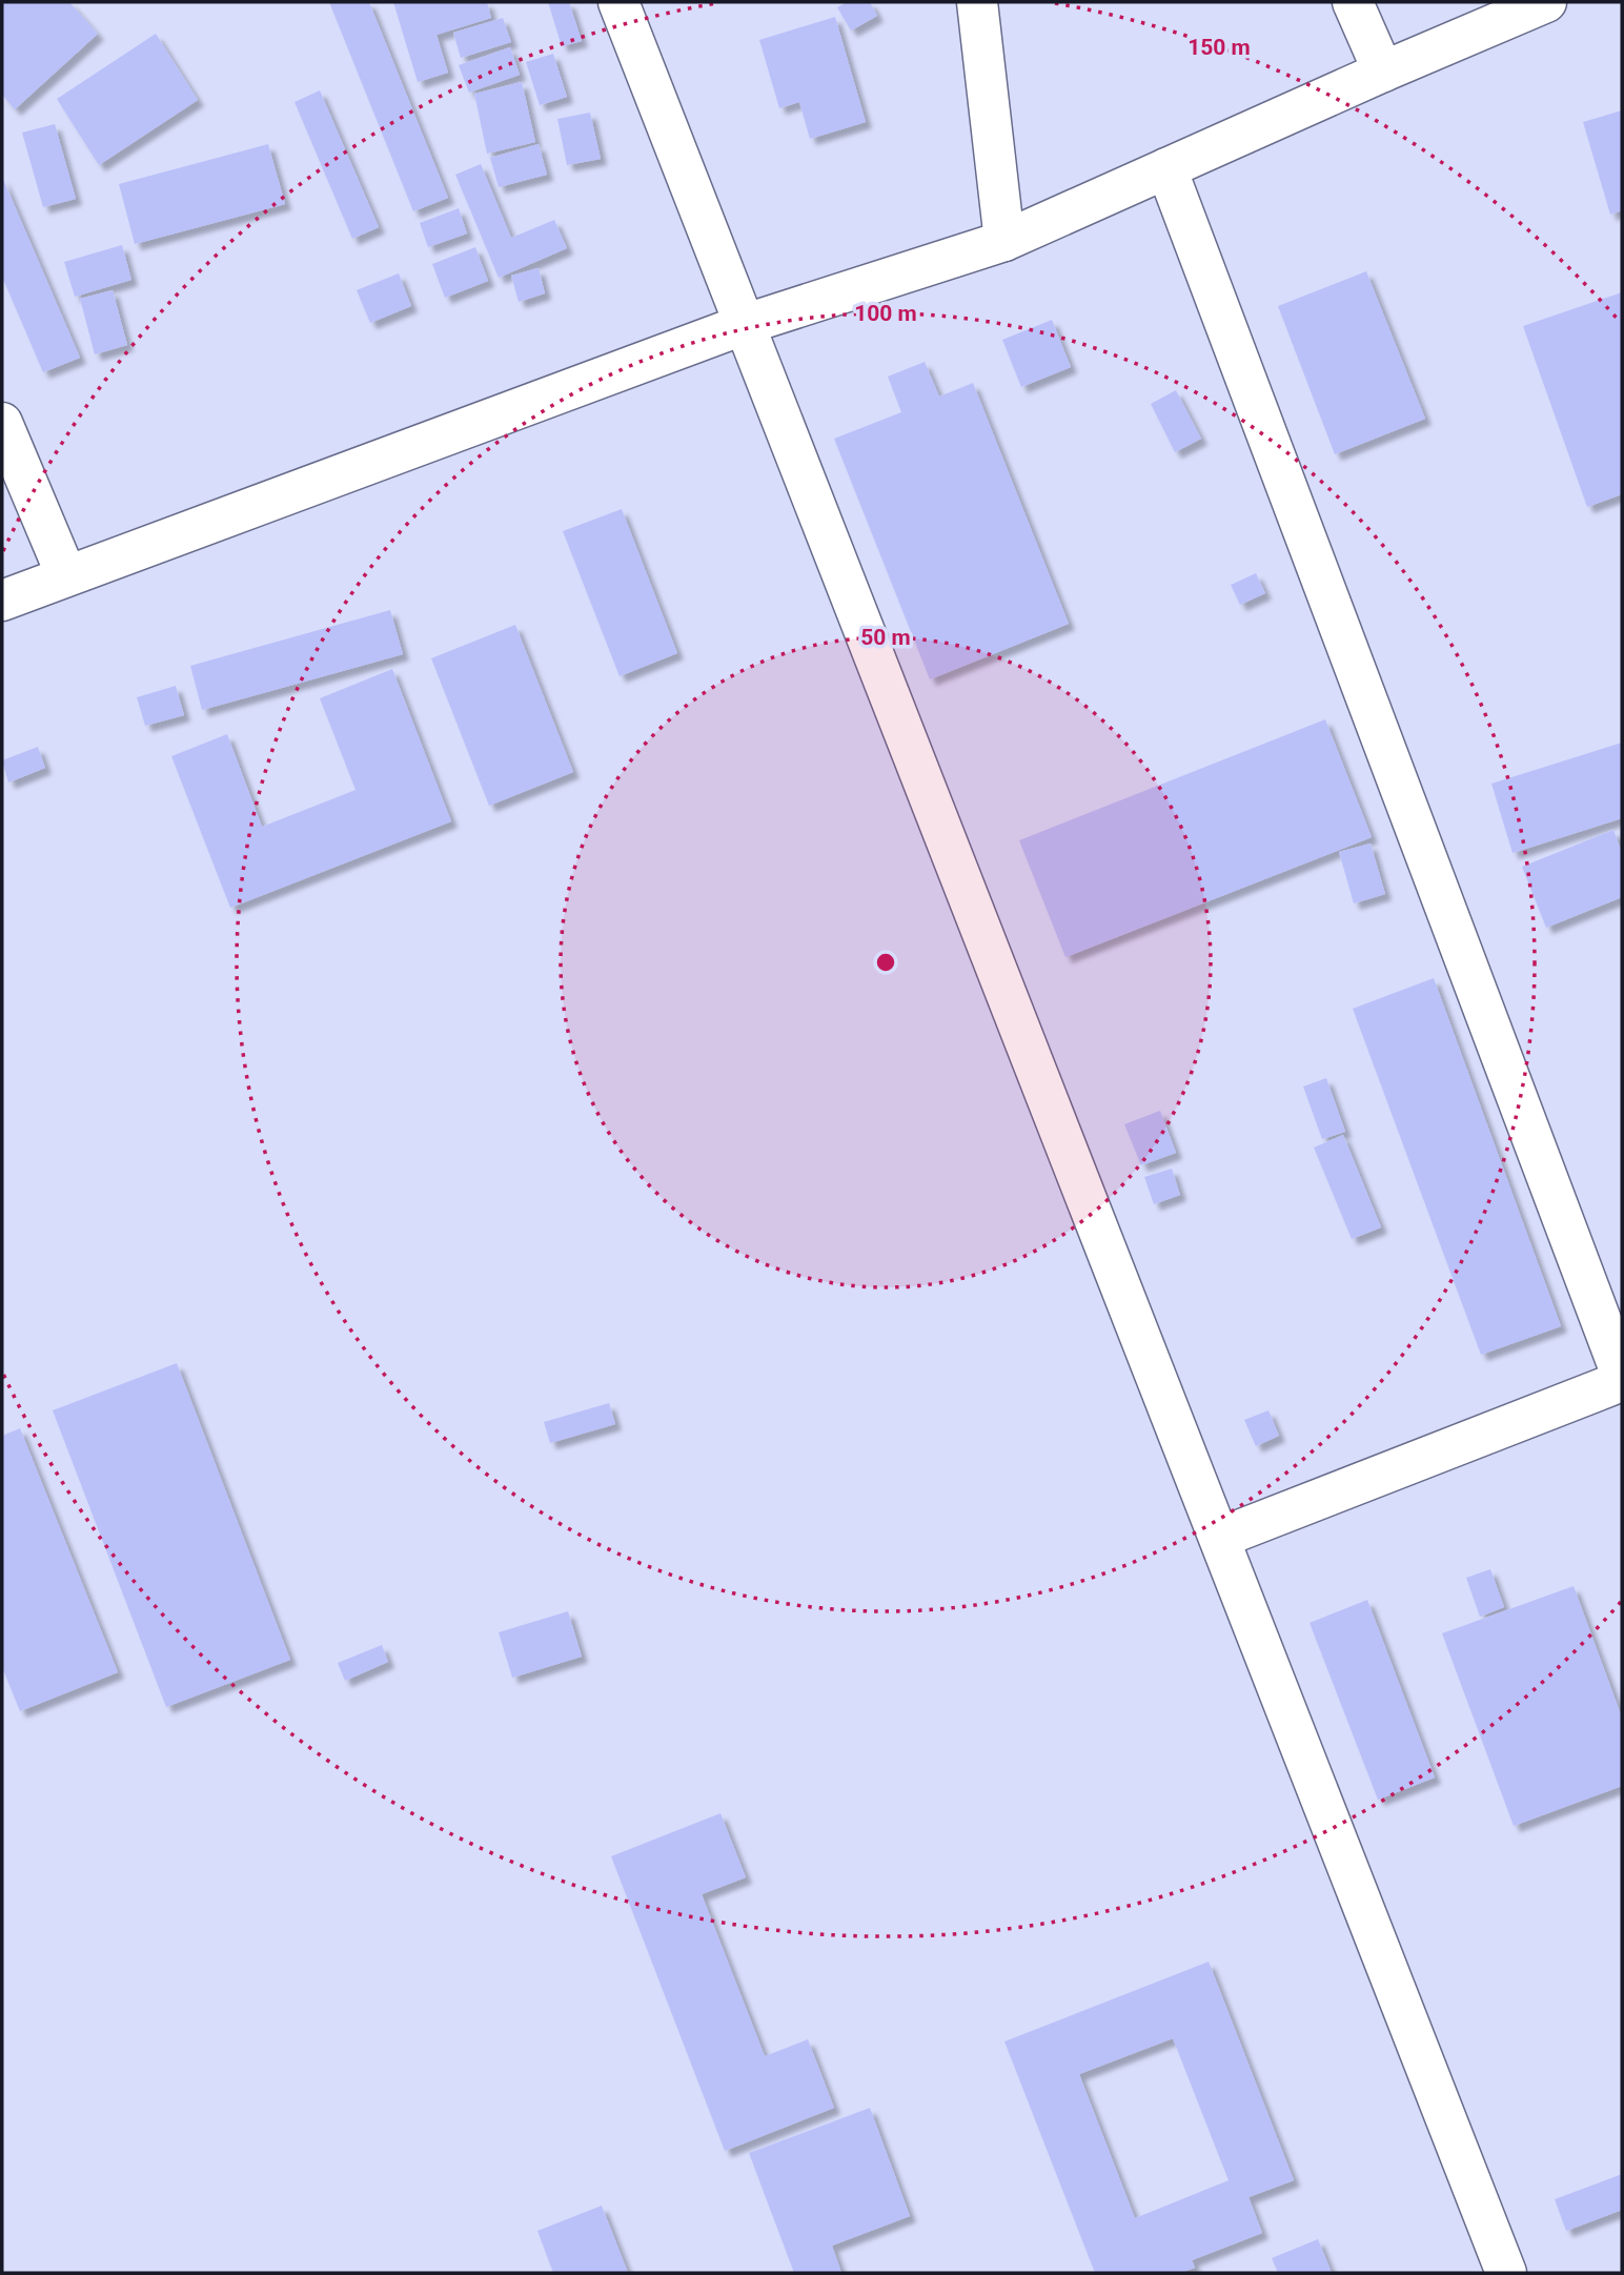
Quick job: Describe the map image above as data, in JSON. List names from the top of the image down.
{
  "rings": ["150 m", "100 m", "50 m"]
}
